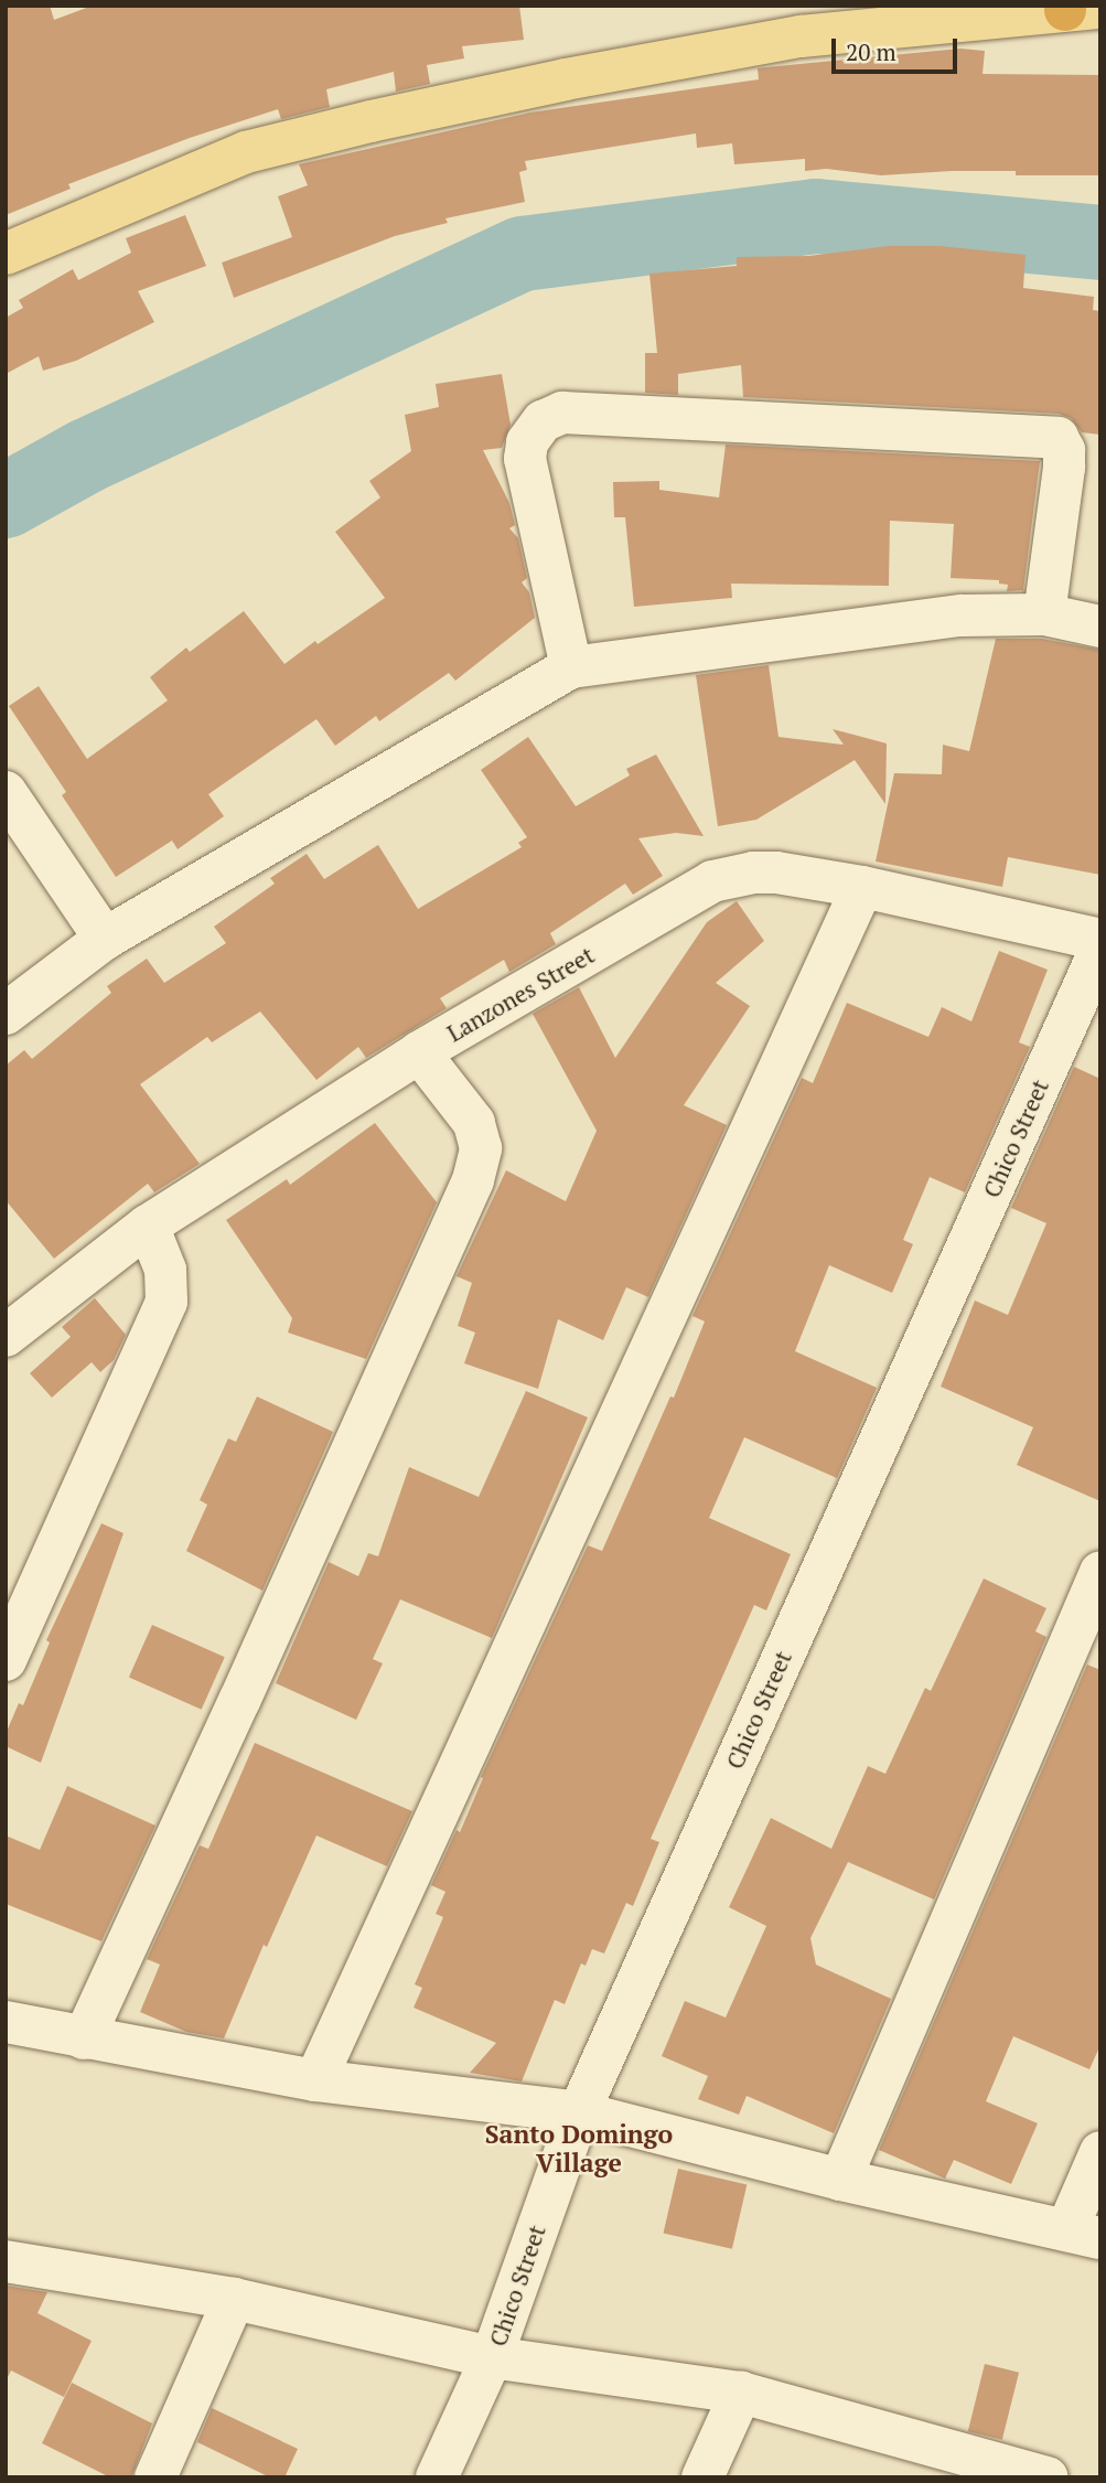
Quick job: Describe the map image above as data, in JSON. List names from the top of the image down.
{
  "streets": {
    "street": ["Lanzones Street", "Chico Street"]
  },
  "districts": ["Santo Domingo Village"],
  "scale_bar": "20 m"
}
